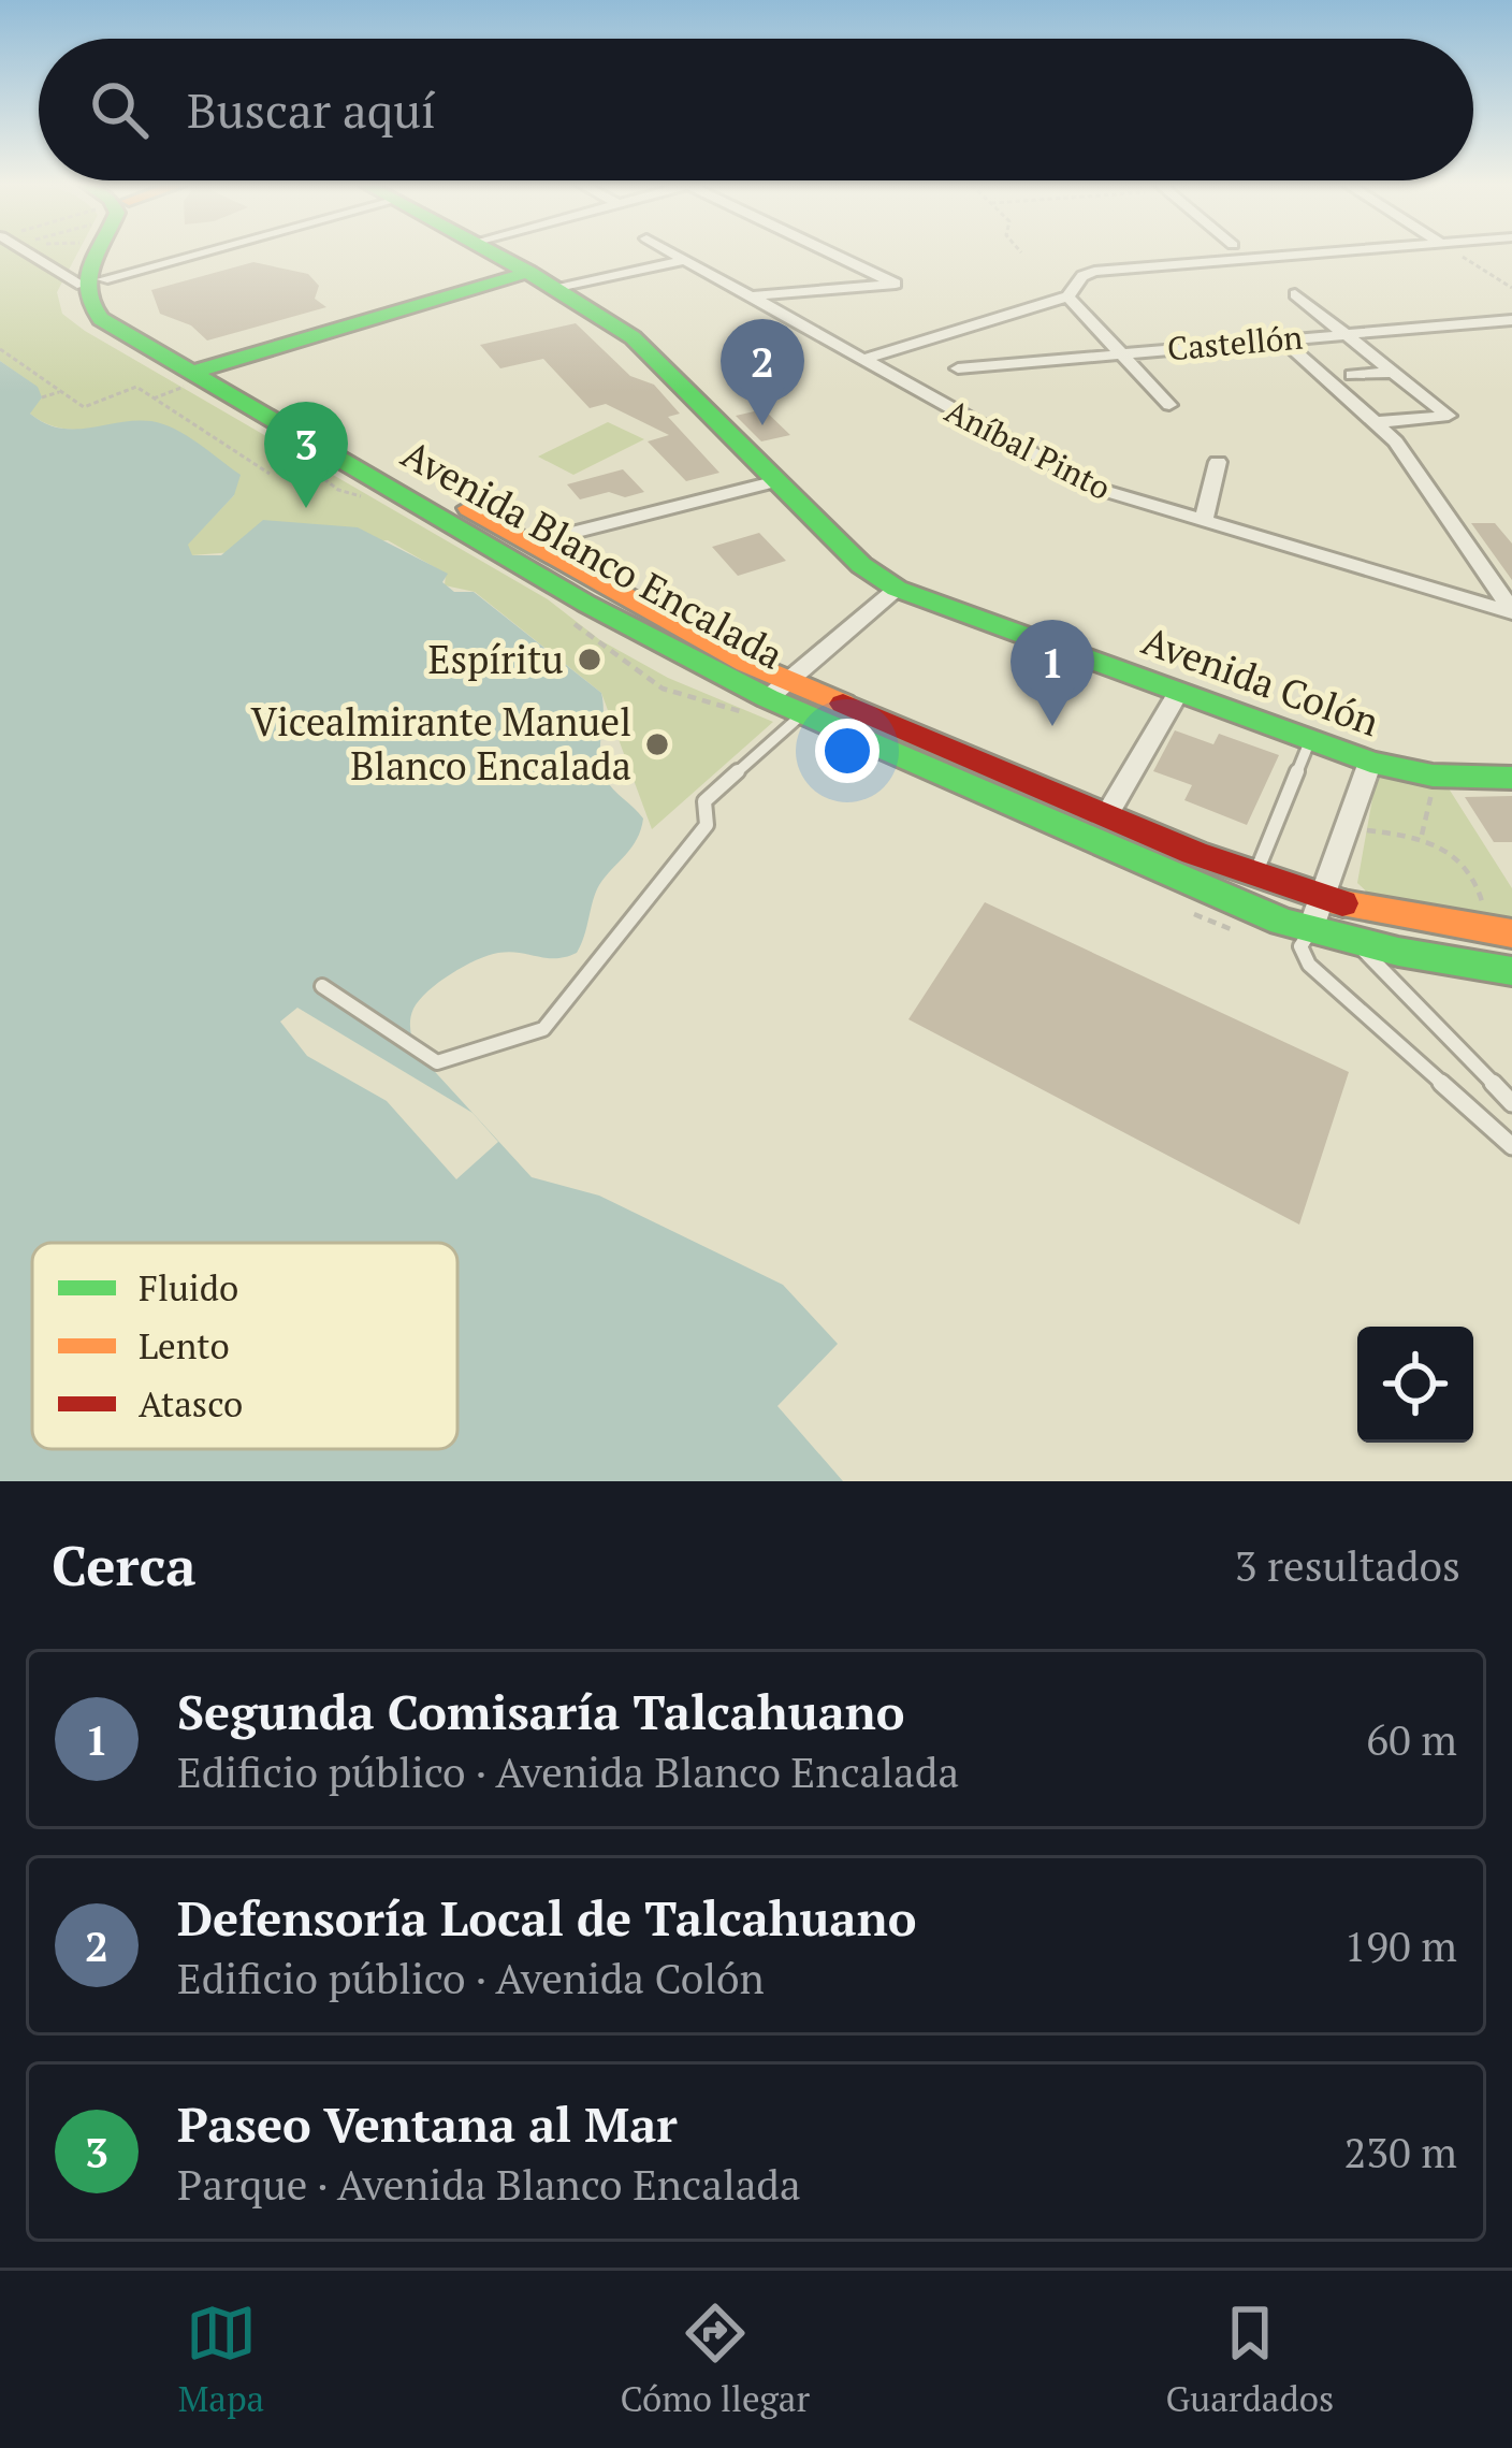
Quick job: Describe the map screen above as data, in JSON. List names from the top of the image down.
{
  "streets": {
    "main road": ["Avenida Blanco Encalada", "Avenida Colón"],
    "street": ["Castellón", "Aníbal Pinto"]
  },
  "places": ["Espíritu", "Vicealmirante Manuel Blanco Encalada"],
  "legend": ["Fluido", "Lento", "Atasco"],
  "page": {
    "search": "Buscar aquí",
    "pins": ["2", "3", "1"],
    "heading": ["Cerca", "3 resultados"],
    "list": [
      {
        "mark": "1",
        "name": "Segunda Comisaría Talcahuano",
        "note": "Edificio público · Avenida Blanco Encalada",
        "value": "60 m"
      },
      {
        "mark": "2",
        "name": "Defensoría Local de Talcahuano",
        "note": "Edificio público · Avenida Colón",
        "value": "190 m"
      },
      {
        "mark": "3",
        "name": "Paseo Ventana al Mar",
        "note": "Parque · Avenida Blanco Encalada",
        "value": "230 m"
      }
    ],
    "nav": ["Mapa", "Cómo llegar", "Guardados"]
  }
}
